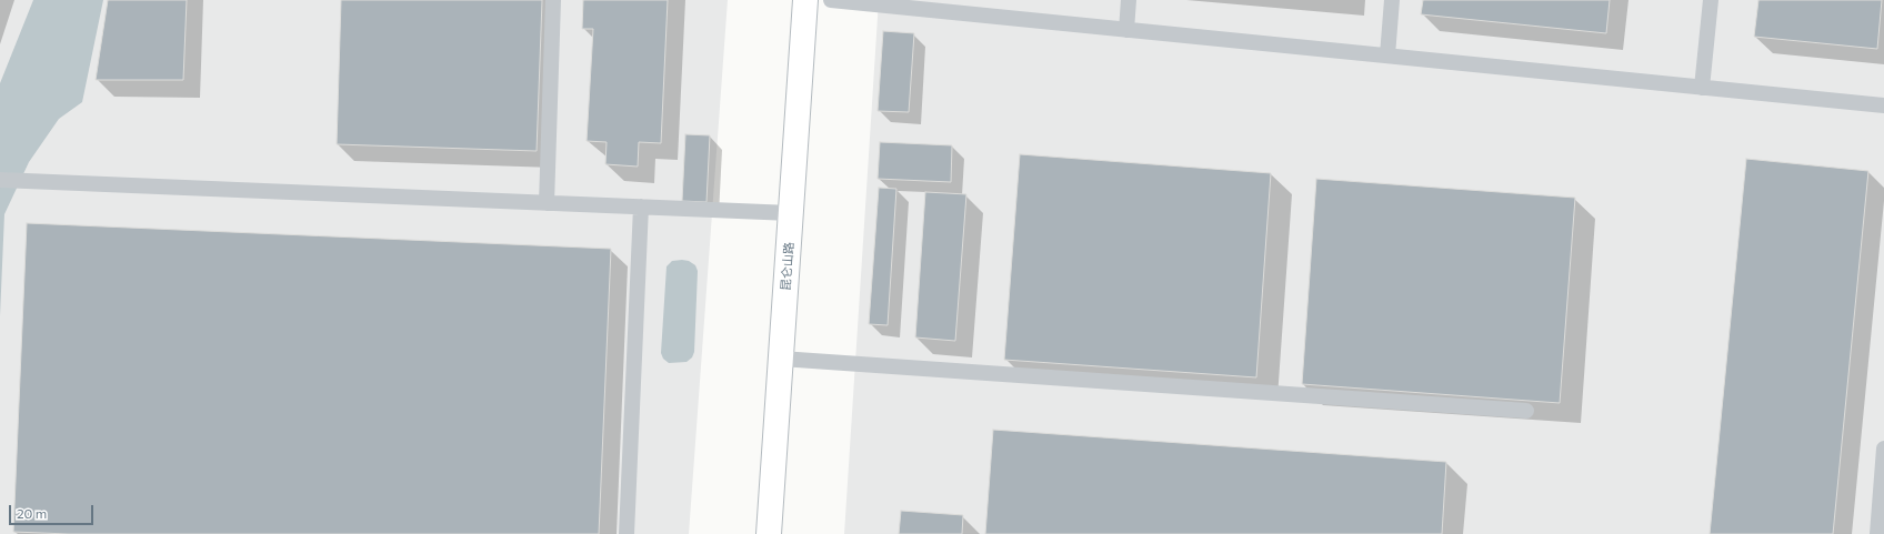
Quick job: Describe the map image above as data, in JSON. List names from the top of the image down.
{
  "streets": {
    "street": ["昆仑山路"]
  },
  "scale_bar": "20 m"
}
